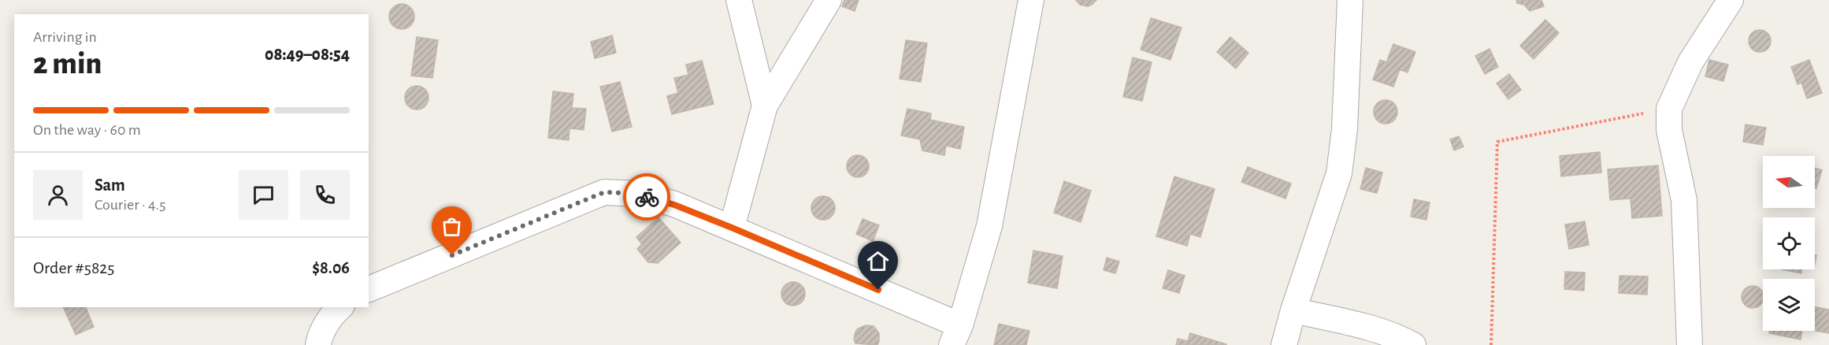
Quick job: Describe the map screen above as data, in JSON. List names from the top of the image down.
{
  "north": "left",
  "page": {
    "heading": ["2 min", "Arriving in", "08:49–08:54"],
    "panel": [
      "Sam",
      "Courier · 4.5",
      "Order #5825",
      "$8.06"
    ],
    "bar": "On the way · 60 m"
  }
}
